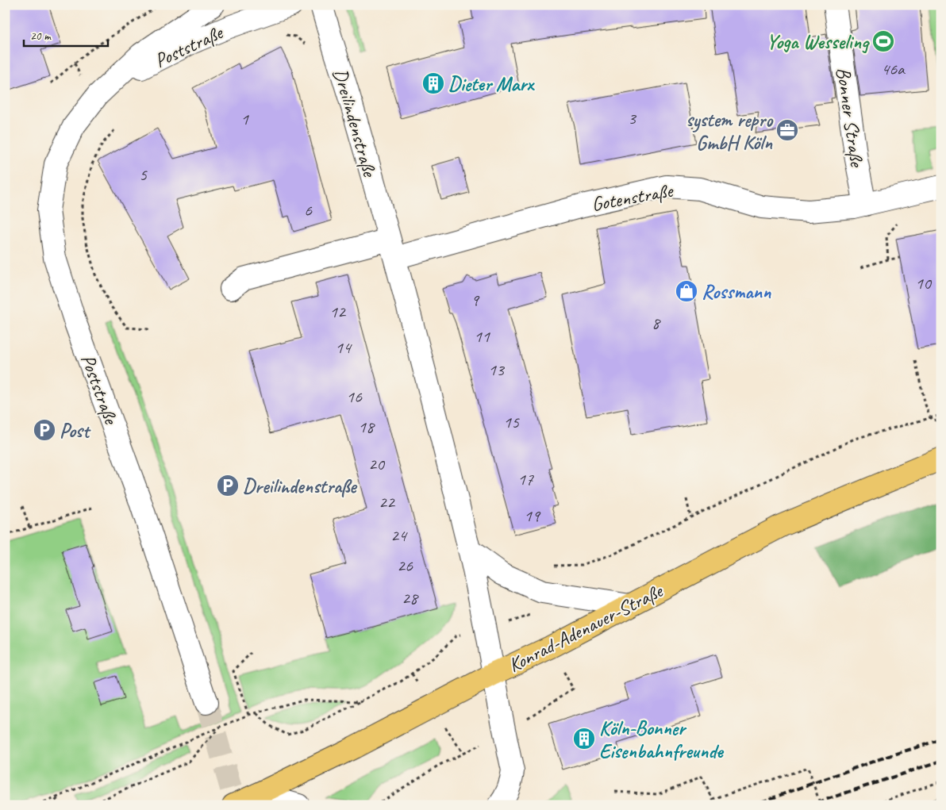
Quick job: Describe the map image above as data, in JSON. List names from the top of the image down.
{
  "streets": {
    "main road": ["Konrad-Adenauer-Straße"],
    "street": [
      "Poststraße",
      "Bonner Straße",
      "Dreilindenstraße",
      "Gotenstraße"
    ]
  },
  "crossings": [
    ["Bonner Straße", "Gotenstraße"],
    ["Dreilindenstraße", "Gotenstraße"],
    ["Dreilindenstraße", "Konrad-Adenauer-Straße"]
  ],
  "places": {
    "sports": ["Yoga Wesseling"],
    "building": ["Dieter Marx", "Köln-Bonner Eisenbahnfreunde"],
    "office": ["system repro GmbH Köln"],
    "shop": ["Rossmann"],
    "parking": ["Post", "Dreilindenstraße"]
  },
  "house_numbers": [
    "46a",
    "3",
    "1",
    "5",
    "6",
    "10",
    "9",
    "12",
    "8",
    "11",
    "14",
    "13",
    "16",
    "15",
    "18",
    "20",
    "17",
    "22",
    "19",
    "24",
    "26",
    "28"
  ],
  "scale_bar": "20 m"
}
